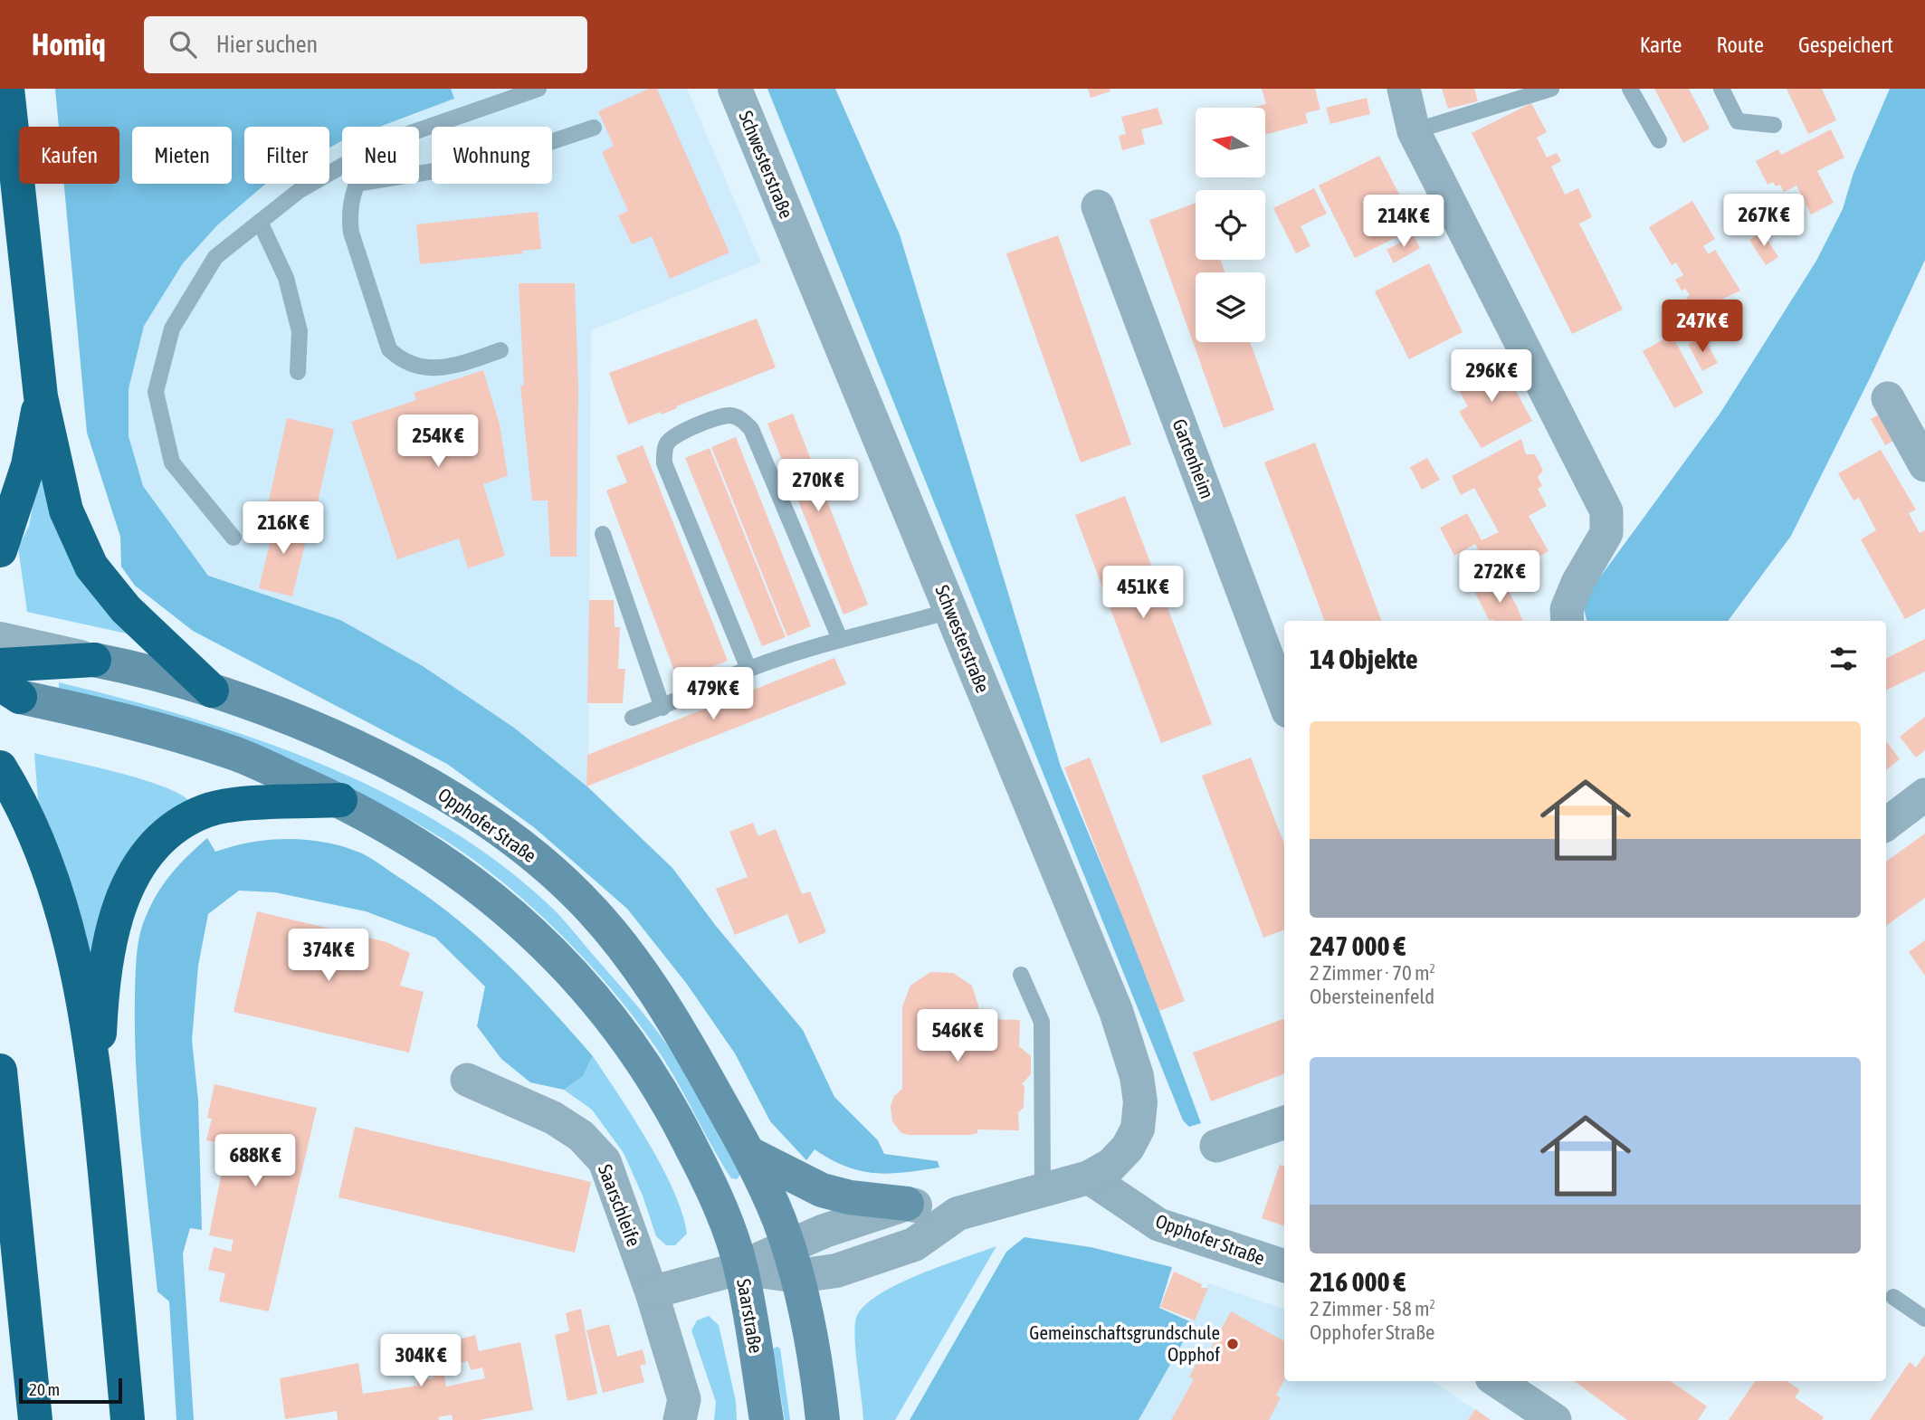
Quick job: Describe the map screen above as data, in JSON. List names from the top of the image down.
{
  "streets": {
    "main road": ["Opphofer Straße", "Saarstraße"],
    "street": ["Schwesterstraße", "Gartenheim", "Saarschleife"]
  },
  "crossings": [
    ["Schwesterstraße", "Opphofer Straße"]
  ],
  "places": ["Gemeinschaftsgrundschule Opphof"],
  "scale_bar": "20 m",
  "north": "left",
  "page": {
    "header": "Homiq",
    "search": "Hier suchen",
    "nav": ["Karte", "Route", "Gespeichert"],
    "chip": [
      "Kaufen",
      "Mieten",
      "Filter",
      "Neu",
      "Wohnung"
    ],
    "price": [
      "267K €",
      "214K €",
      "247K €",
      "296K €",
      "254K €",
      "270K €",
      "216K €",
      "272K €",
      "451K €",
      "479K €",
      "374K €",
      "546K €",
      "688K €",
      "304K €"
    ],
    "heading": "14 Objekte",
    "list": [
      {
        "name": "247 000 €",
        "note": "2 Zimmer · 70 m² · Obersteinenfeld"
      },
      {
        "name": "216 000 €",
        "note": "2 Zimmer · 58 m² · Opphofer Straße"
      }
    ],
    "scale": "20 m"
  }
}
